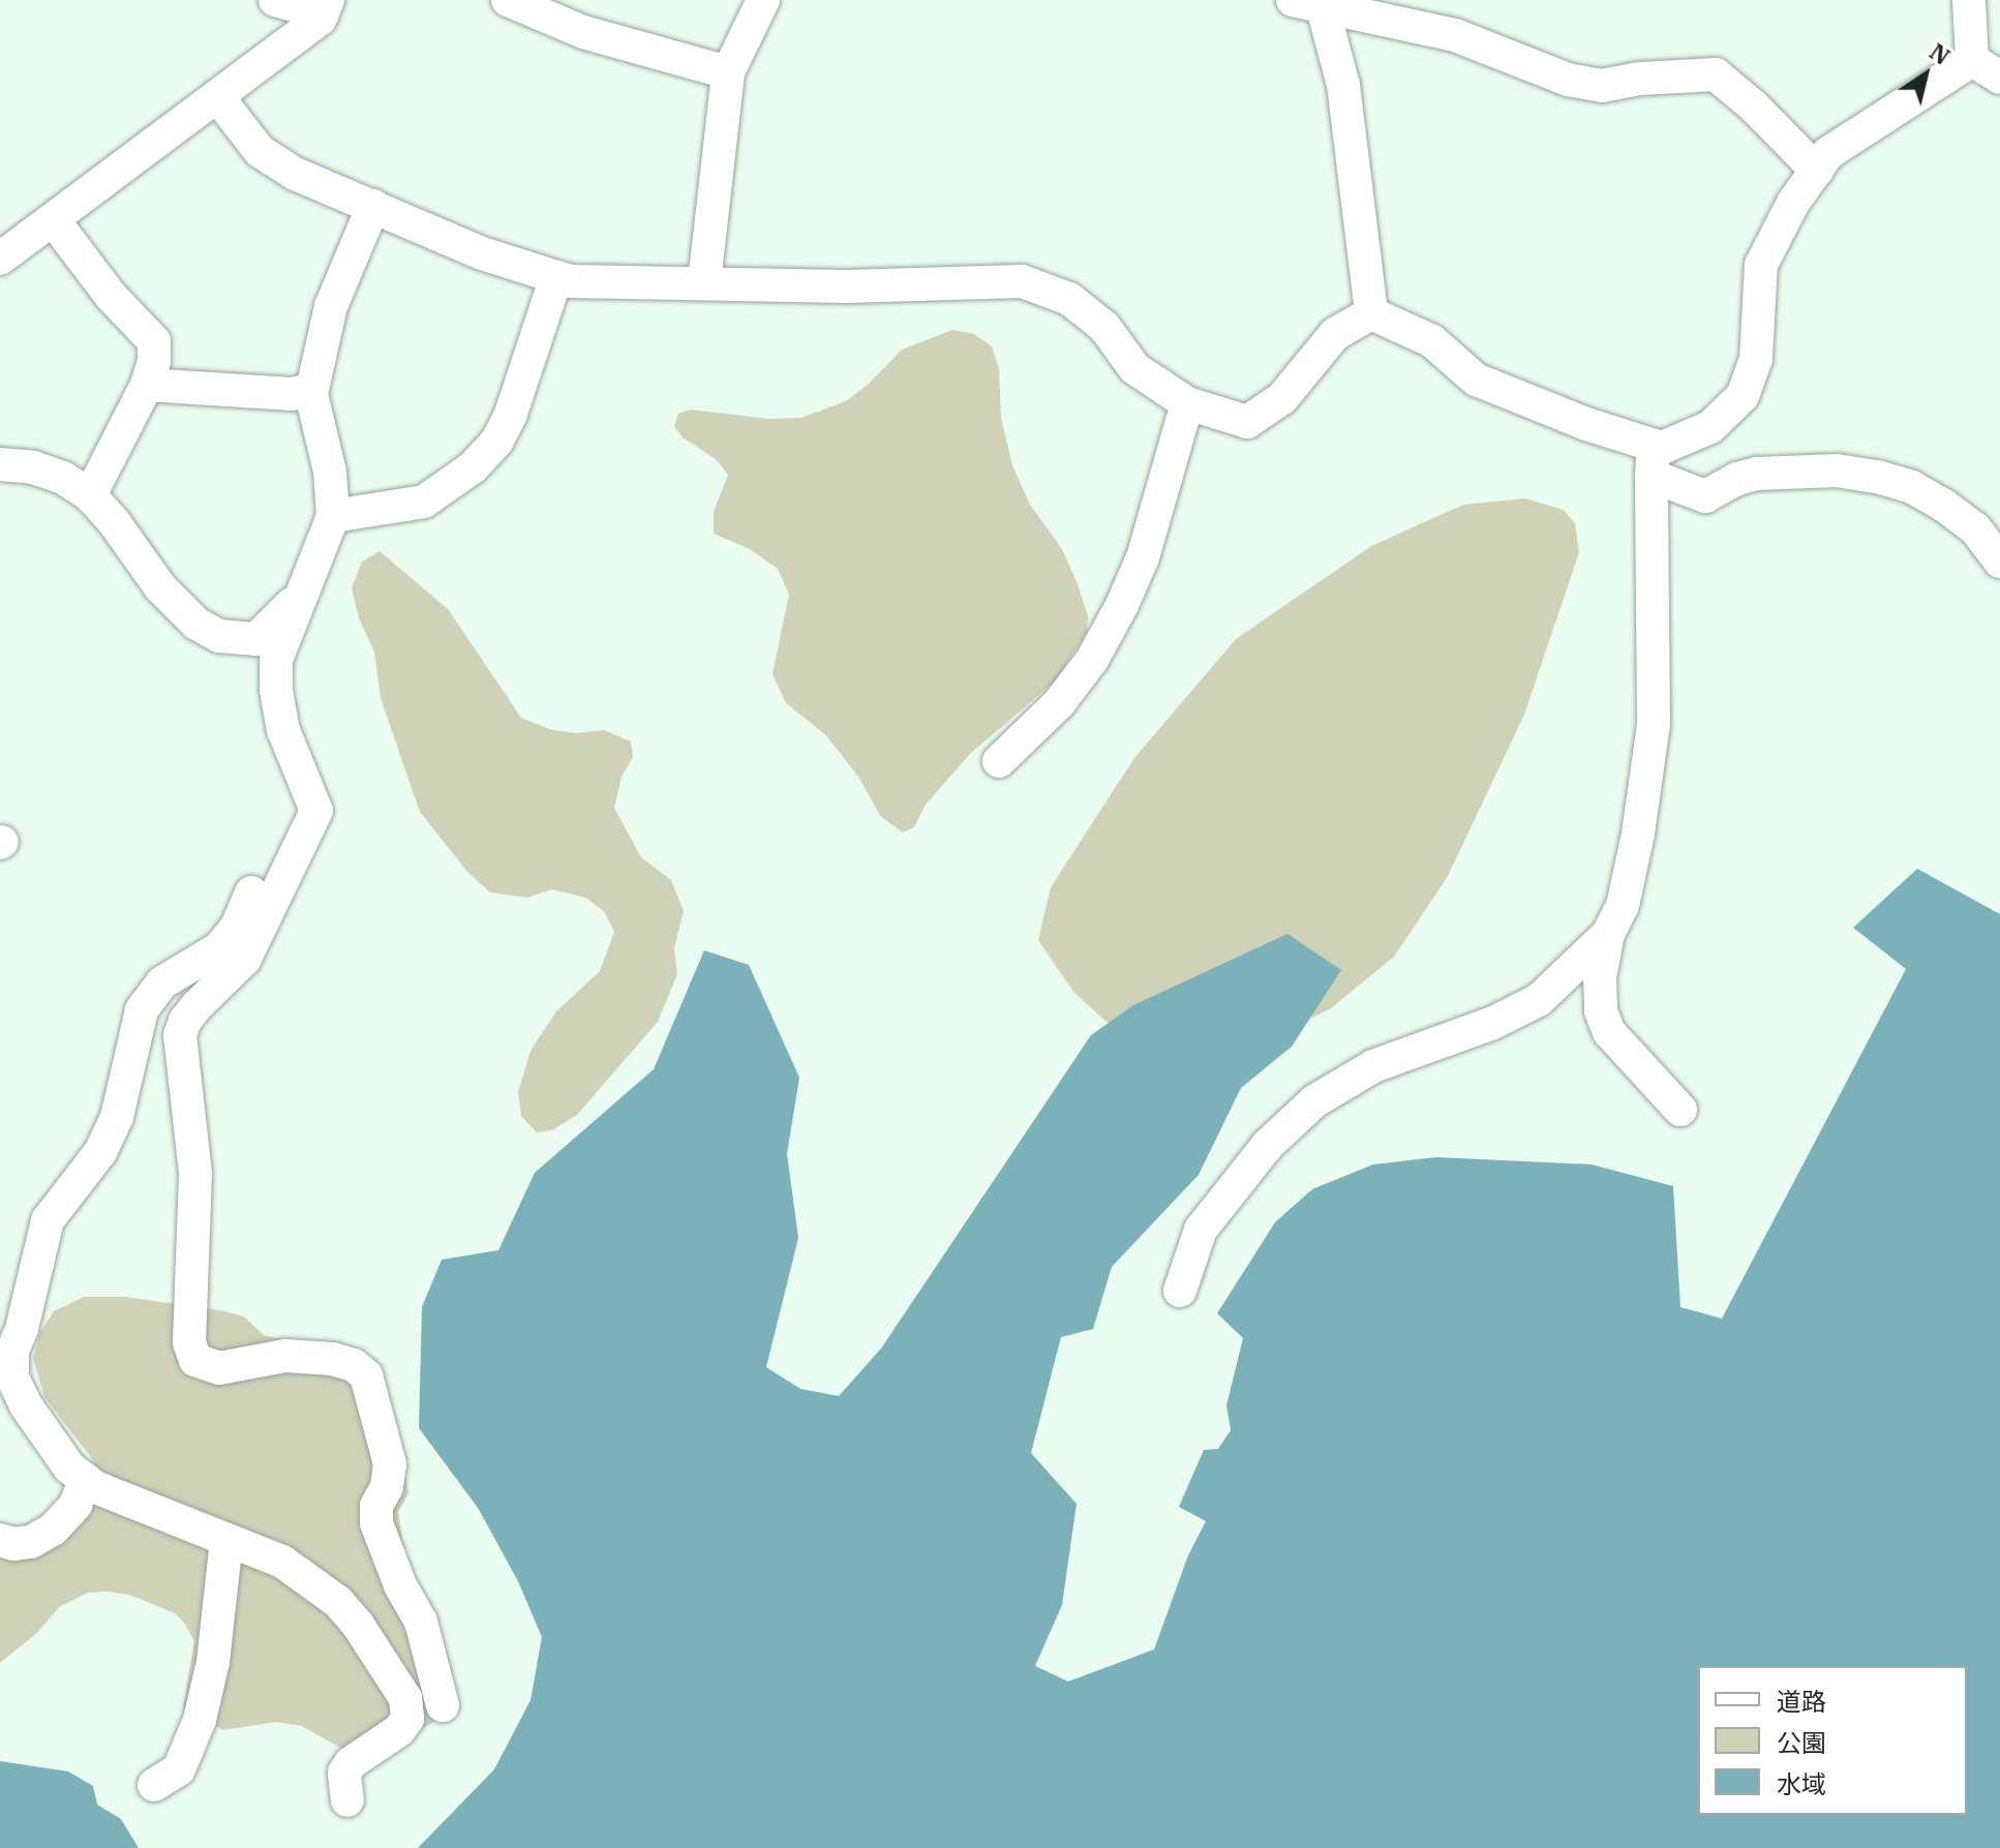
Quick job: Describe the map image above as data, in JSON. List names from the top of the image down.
{
  "legend": ["道路", "公園", "水域"],
  "north": "top right"
}
